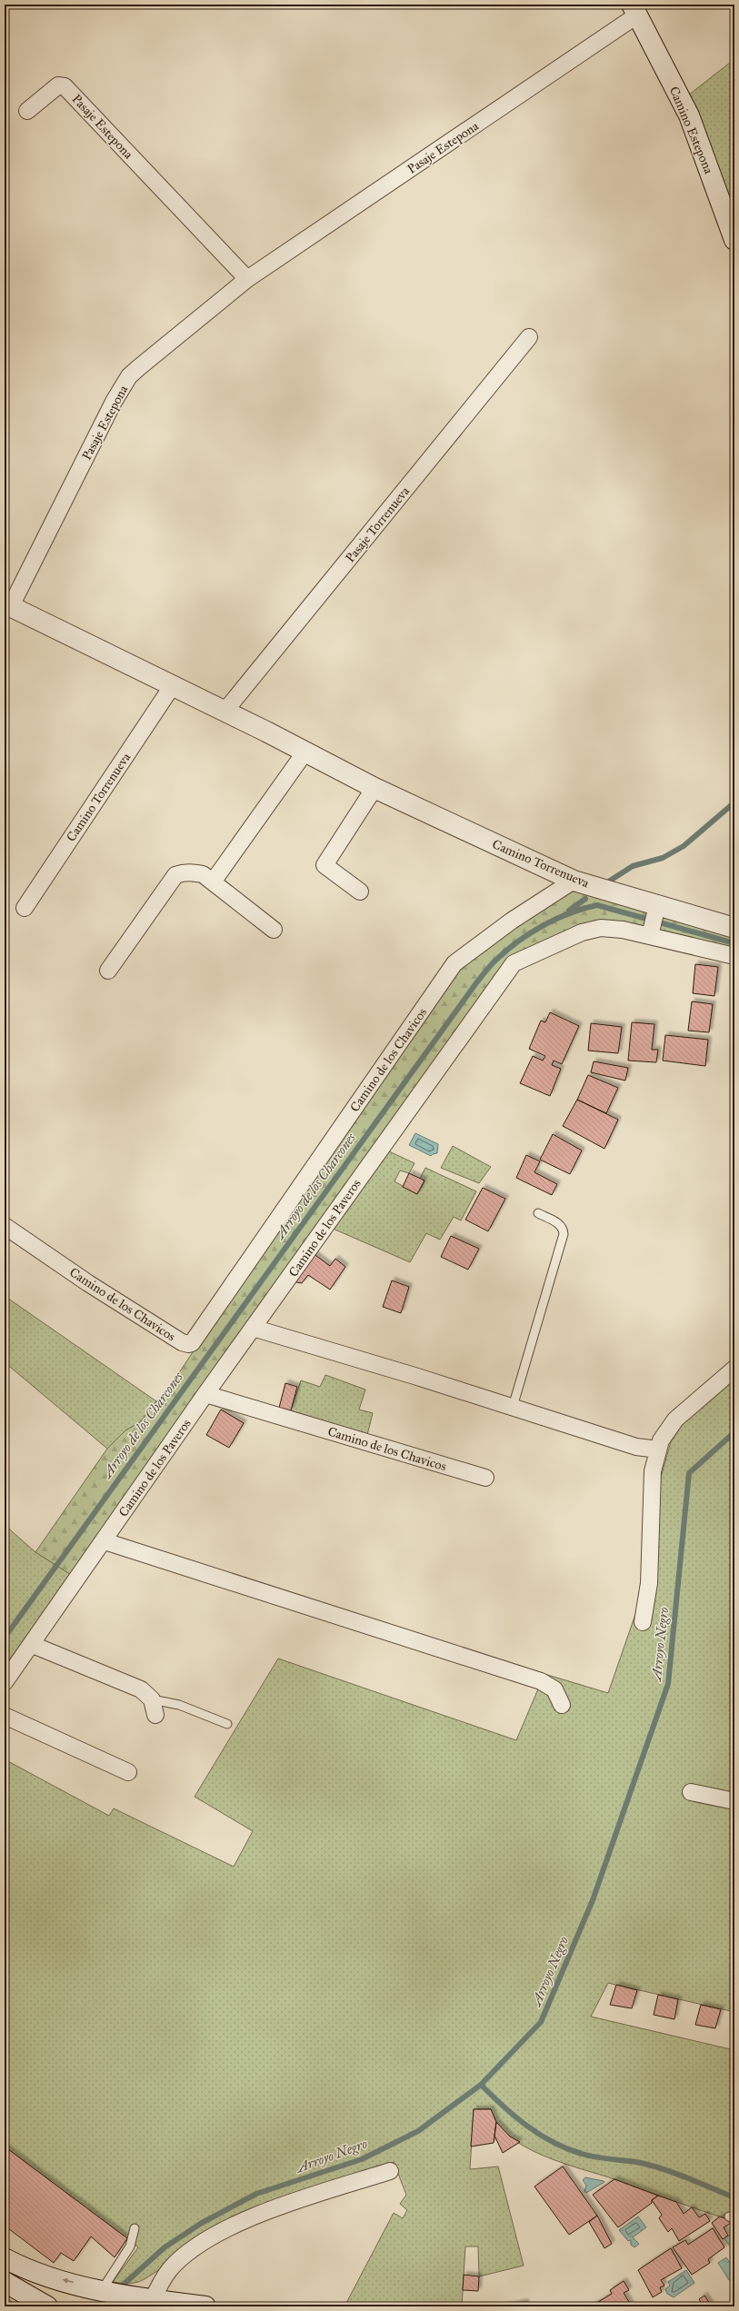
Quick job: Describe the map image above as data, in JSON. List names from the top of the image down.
{
  "streets": {
    "street": [
      "Pasaje Estepona",
      "Camino Estepona",
      "Pasaje Torrenueva",
      "Camino Torrenueva",
      "Camino de los Chavicos",
      "Camino de los Paveros"
    ]
  },
  "crossings": [
    ["Pasaje Estepona", "Camino Estepona"],
    ["Pasaje Estepona", "Camino Torrenueva"],
    ["Pasaje Torrenueva", "Camino Torrenueva"],
    ["Camino Torrenueva", "Camino de los Chavicos"],
    ["Camino de los Chavicos", "Camino de los Paveros"]
  ],
  "water": ["Arroyo de los Charcones", "Arroyo Negro"]
}
